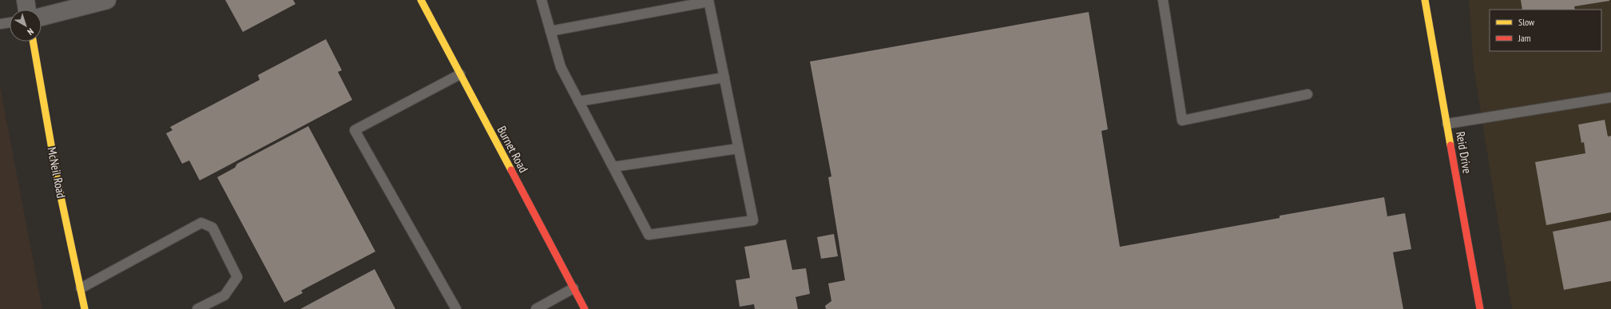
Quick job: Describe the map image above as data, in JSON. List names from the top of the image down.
{
  "streets": {
    "street": ["Burnet Road", "Reid Drive", "McNeil Road"]
  },
  "legend": ["Slow", "Jam"],
  "north": "bottom right"
}
